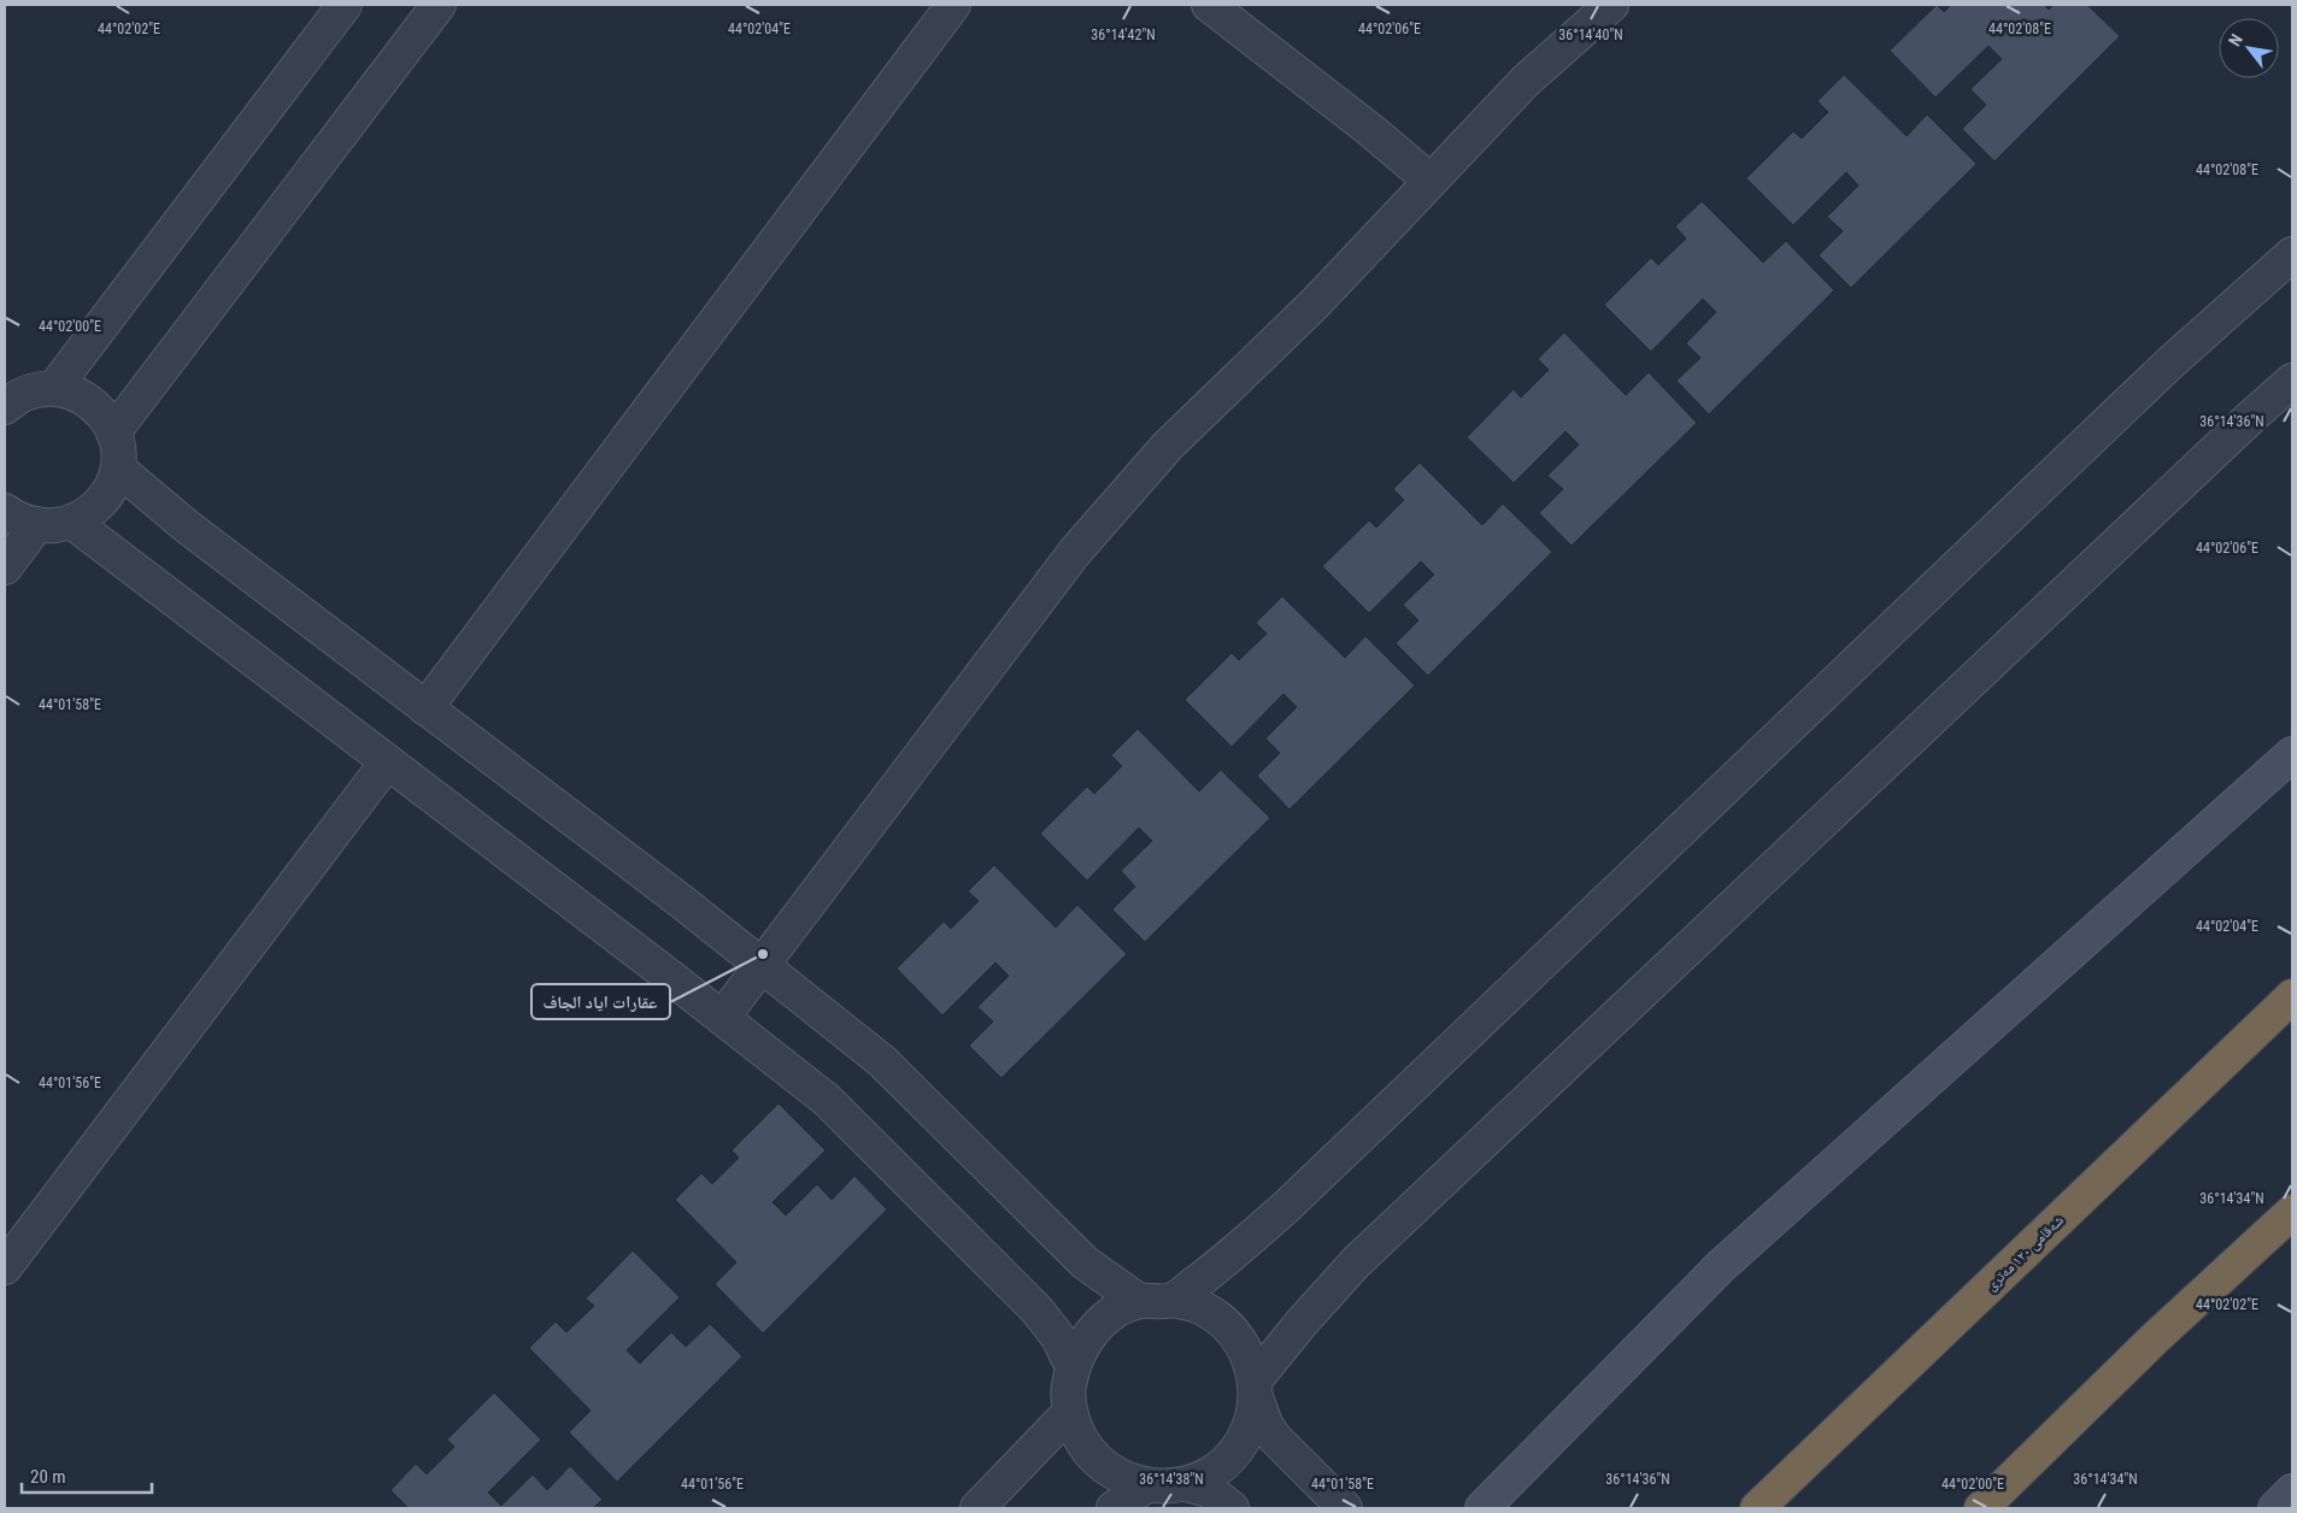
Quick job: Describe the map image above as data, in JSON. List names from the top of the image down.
{
  "streets": {
    "highway": ["شەقامی ١٢٠ مەتری"]
  },
  "places": ["عقارات اياد الجاف"],
  "scale_bar": "20 m",
  "north": "top left",
  "coordinates": [
    "44°02'02\"E",
    "44°02'04\"E",
    "44°02'06\"E",
    "44°02'08\"E",
    "36°14'42\"N",
    "36°14'40\"N",
    "44°02'00\"E",
    "36°14'36\"N",
    "44°01'58\"E",
    "44°01'56\"E",
    "36°14'34\"N",
    "36°14'38\"N"
  ]
}
